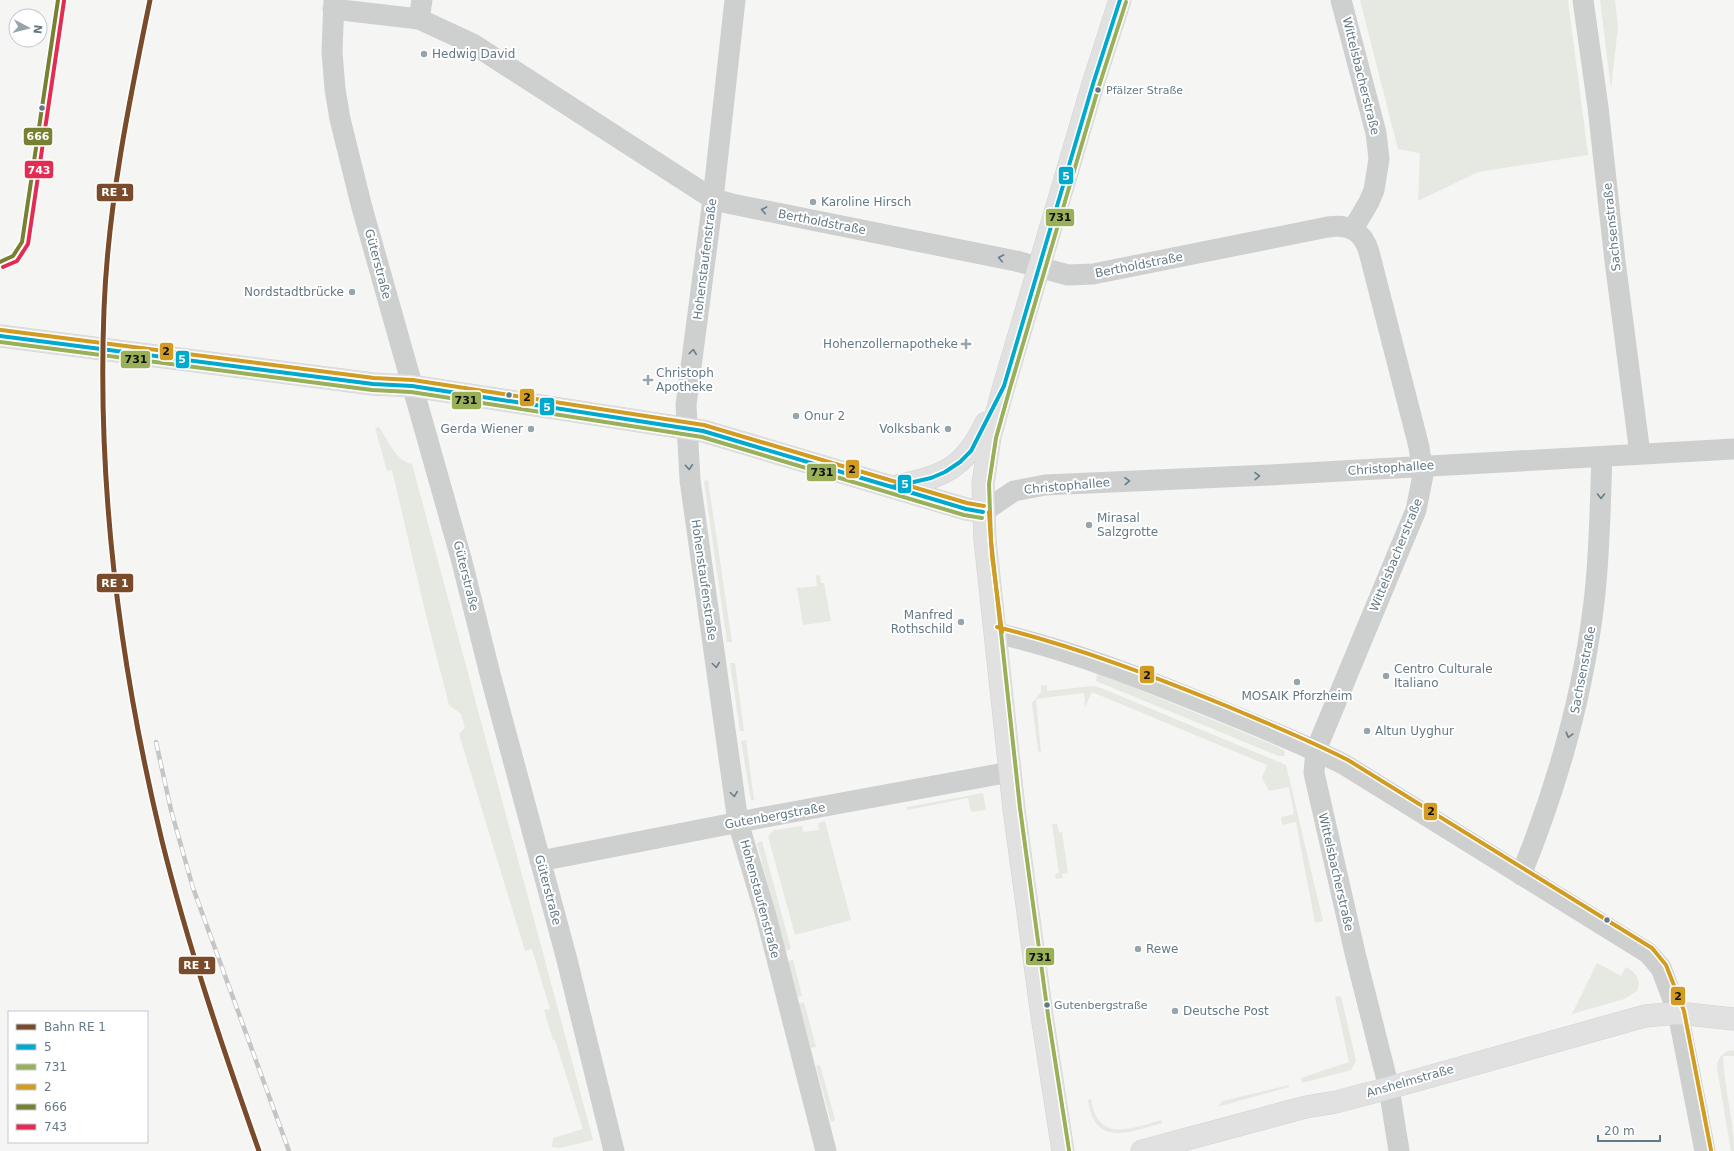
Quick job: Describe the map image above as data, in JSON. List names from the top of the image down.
{
  "streets": {
    "main road": ["Anshelmstraße"],
    "street": [
      "Wittelsbacherstraße",
      "Bertholdstraße",
      "Sachsenstraße",
      "Hohenstaufenstraße",
      "Güterstraße",
      "Christophallee",
      "Gutenbergstraße"
    ]
  },
  "crossings": [
    ["Wittelsbacherstraße", "Bertholdstraße"],
    ["Wittelsbacherstraße", "Christophallee"],
    ["Wittelsbacherstraße", "Anshelmstraße"],
    ["Bertholdstraße", "Hohenstaufenstraße"],
    ["Bertholdstraße", "Güterstraße"],
    ["Sachsenstraße", "Christophallee"],
    ["Hohenstaufenstraße", "Gutenbergstraße"],
    ["Güterstraße", "Gutenbergstraße"]
  ],
  "one_way": ["Sachsenstraße", "Christophallee"],
  "places": {
    "other": [
      "Hedwig David",
      "Pfälzer Straße",
      "Karoline Hirsch",
      "Nordstadtbrücke",
      "Onur 2",
      "Gerda Wiener",
      "Volksbank",
      "Mirasal Salzgrotte",
      "Manfred Rothschild",
      "Centro Culturale Italiano",
      "MOSAIK Pforzheim",
      "Altun Uyghur",
      "Rewe",
      "Gutenbergstraße",
      "Deutsche Post"
    ],
    "health": ["Hohenzollernapotheke", "Christoph Apotheke"]
  },
  "lines": [
    "transit line 5",
    "transit line 666",
    "transit line 743",
    "transit line 731",
    "transit line 2"
  ],
  "legend": [
    "Bahn RE 1",
    "5",
    "731",
    "2",
    "666",
    "743"
  ],
  "scale_bar": "20 m",
  "north": "right"
}
